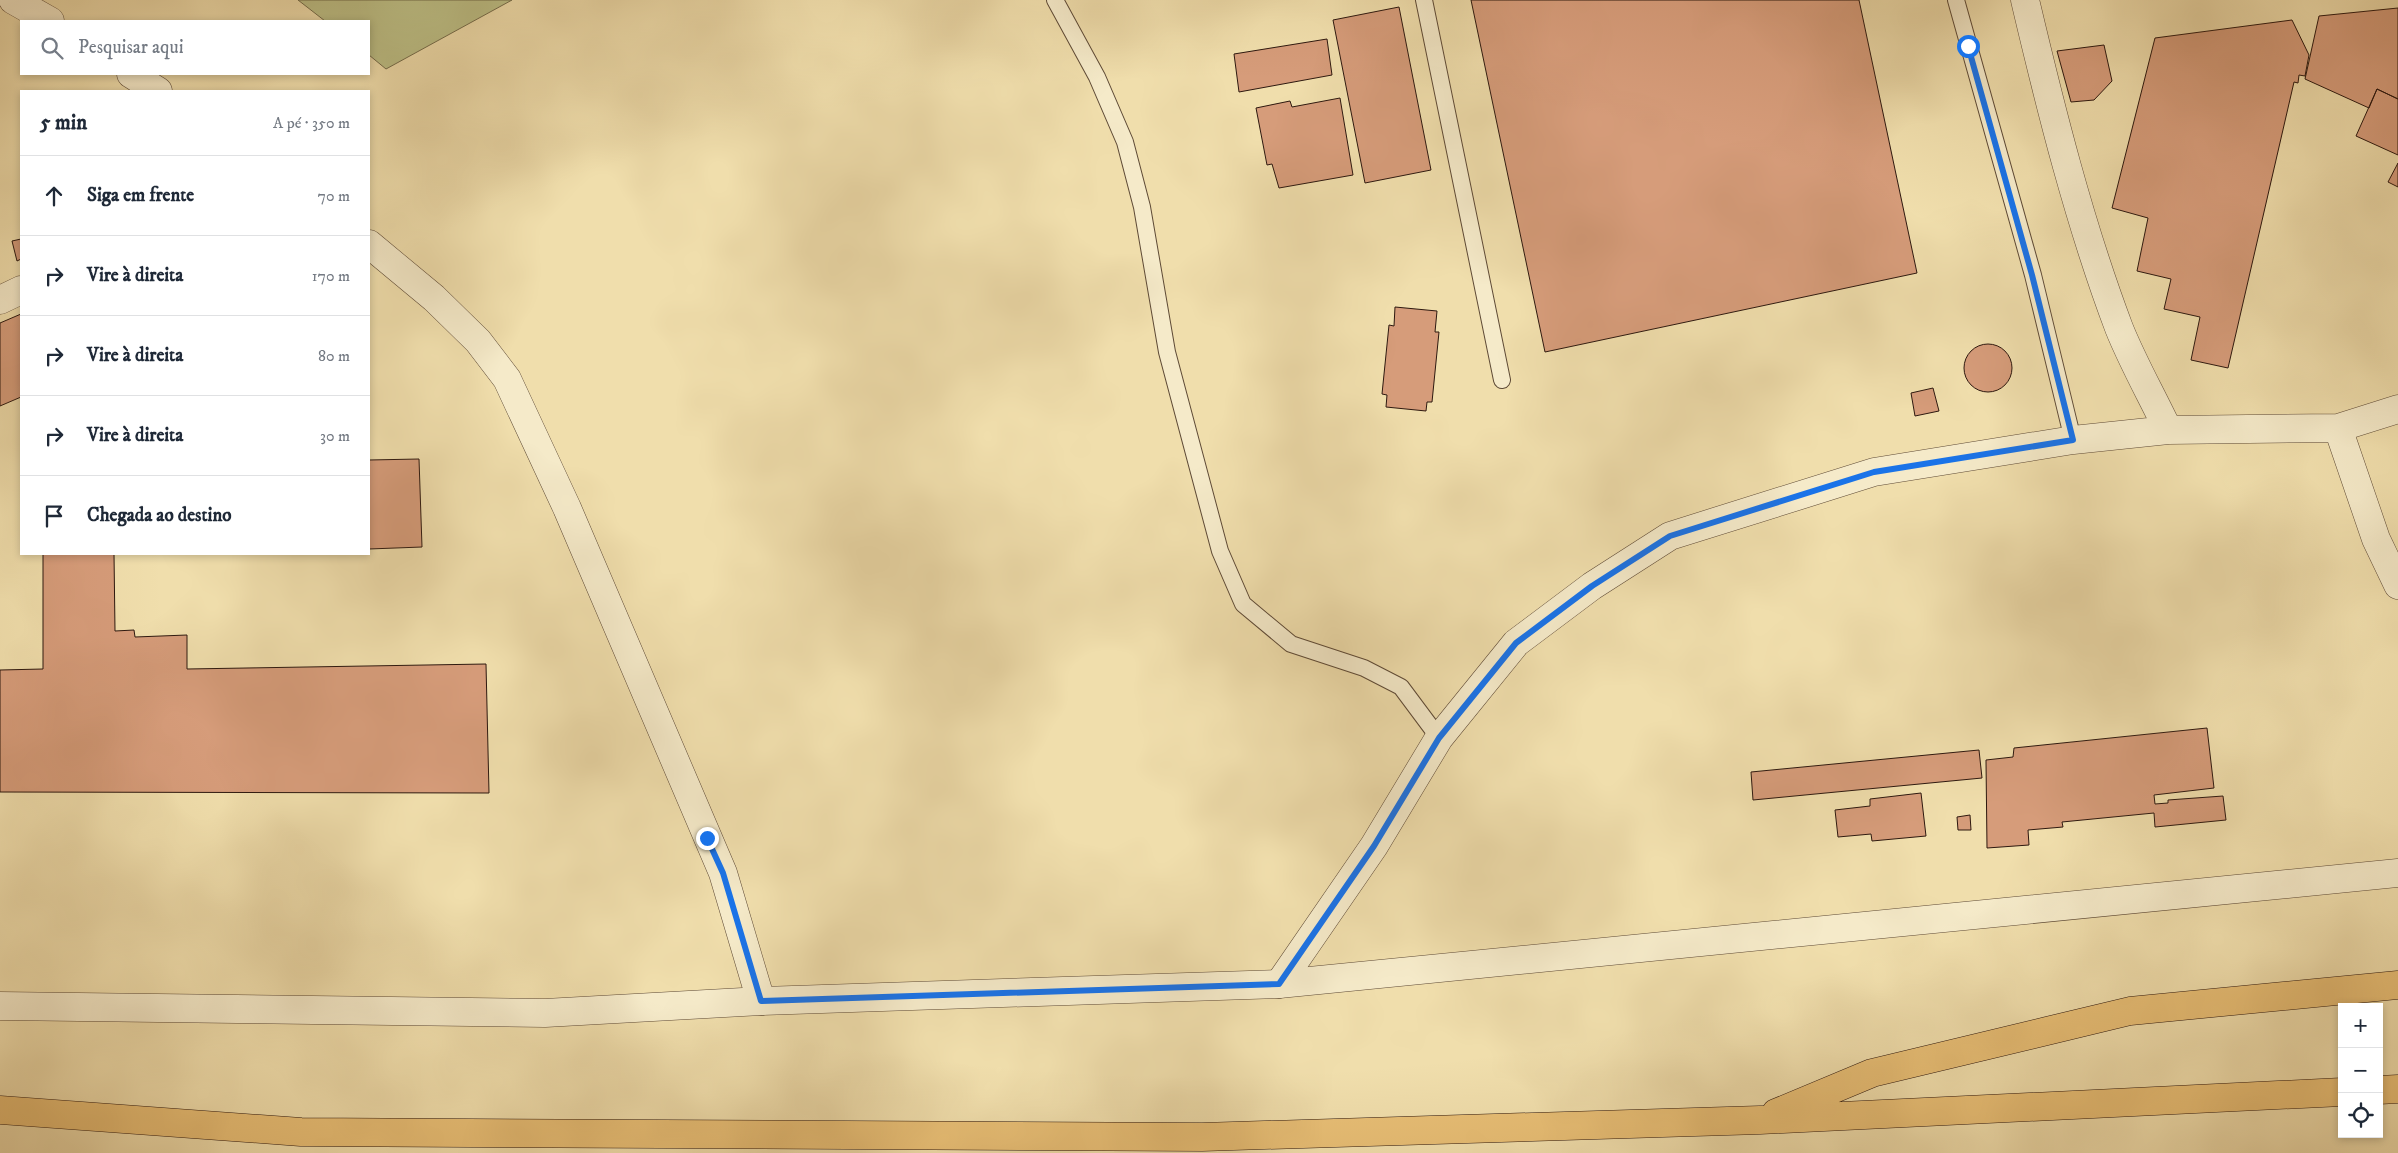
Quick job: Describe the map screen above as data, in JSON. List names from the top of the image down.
{
  "page": {
    "search": "Pesquisar aqui",
    "heading": ["5 min", "A pé · 350 m"],
    "list": [
      ["Siga em frente", "70 m"],
      ["Vire à direita", "170 m"],
      ["Vire à direita", "80 m"],
      ["Vire à direita", "30 m"],
      "Chegada ao destino"
    ],
    "map_buttons": ["+", "−"]
  }
}
